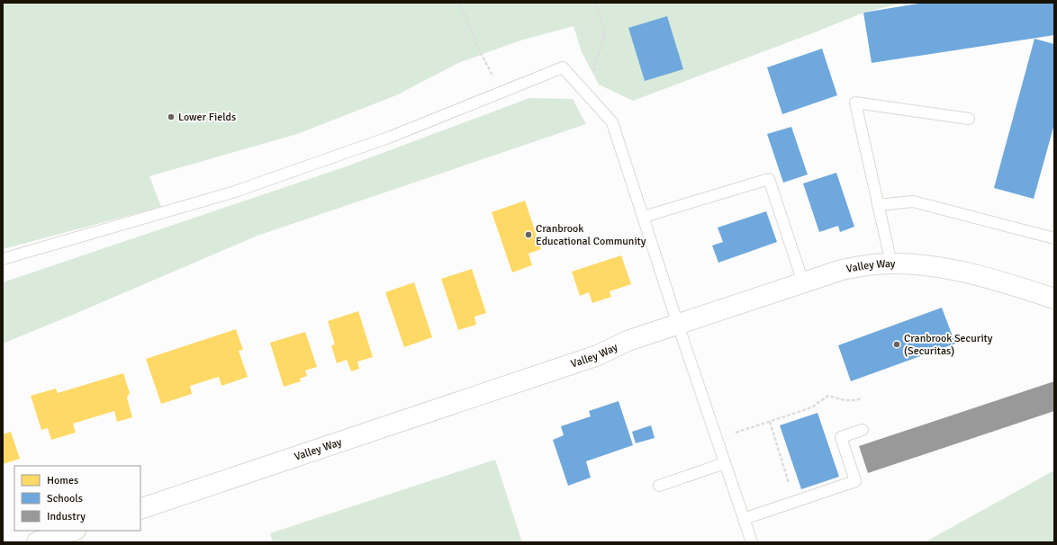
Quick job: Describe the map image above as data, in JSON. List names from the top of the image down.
{
  "streets": {
    "street": ["Valley Way"]
  },
  "places": ["Lower Fields", "Cranbrook Educational Community", "Cranbrook Security (Securitas)"],
  "legend": ["Homes", "Schools", "Industry"]
}
